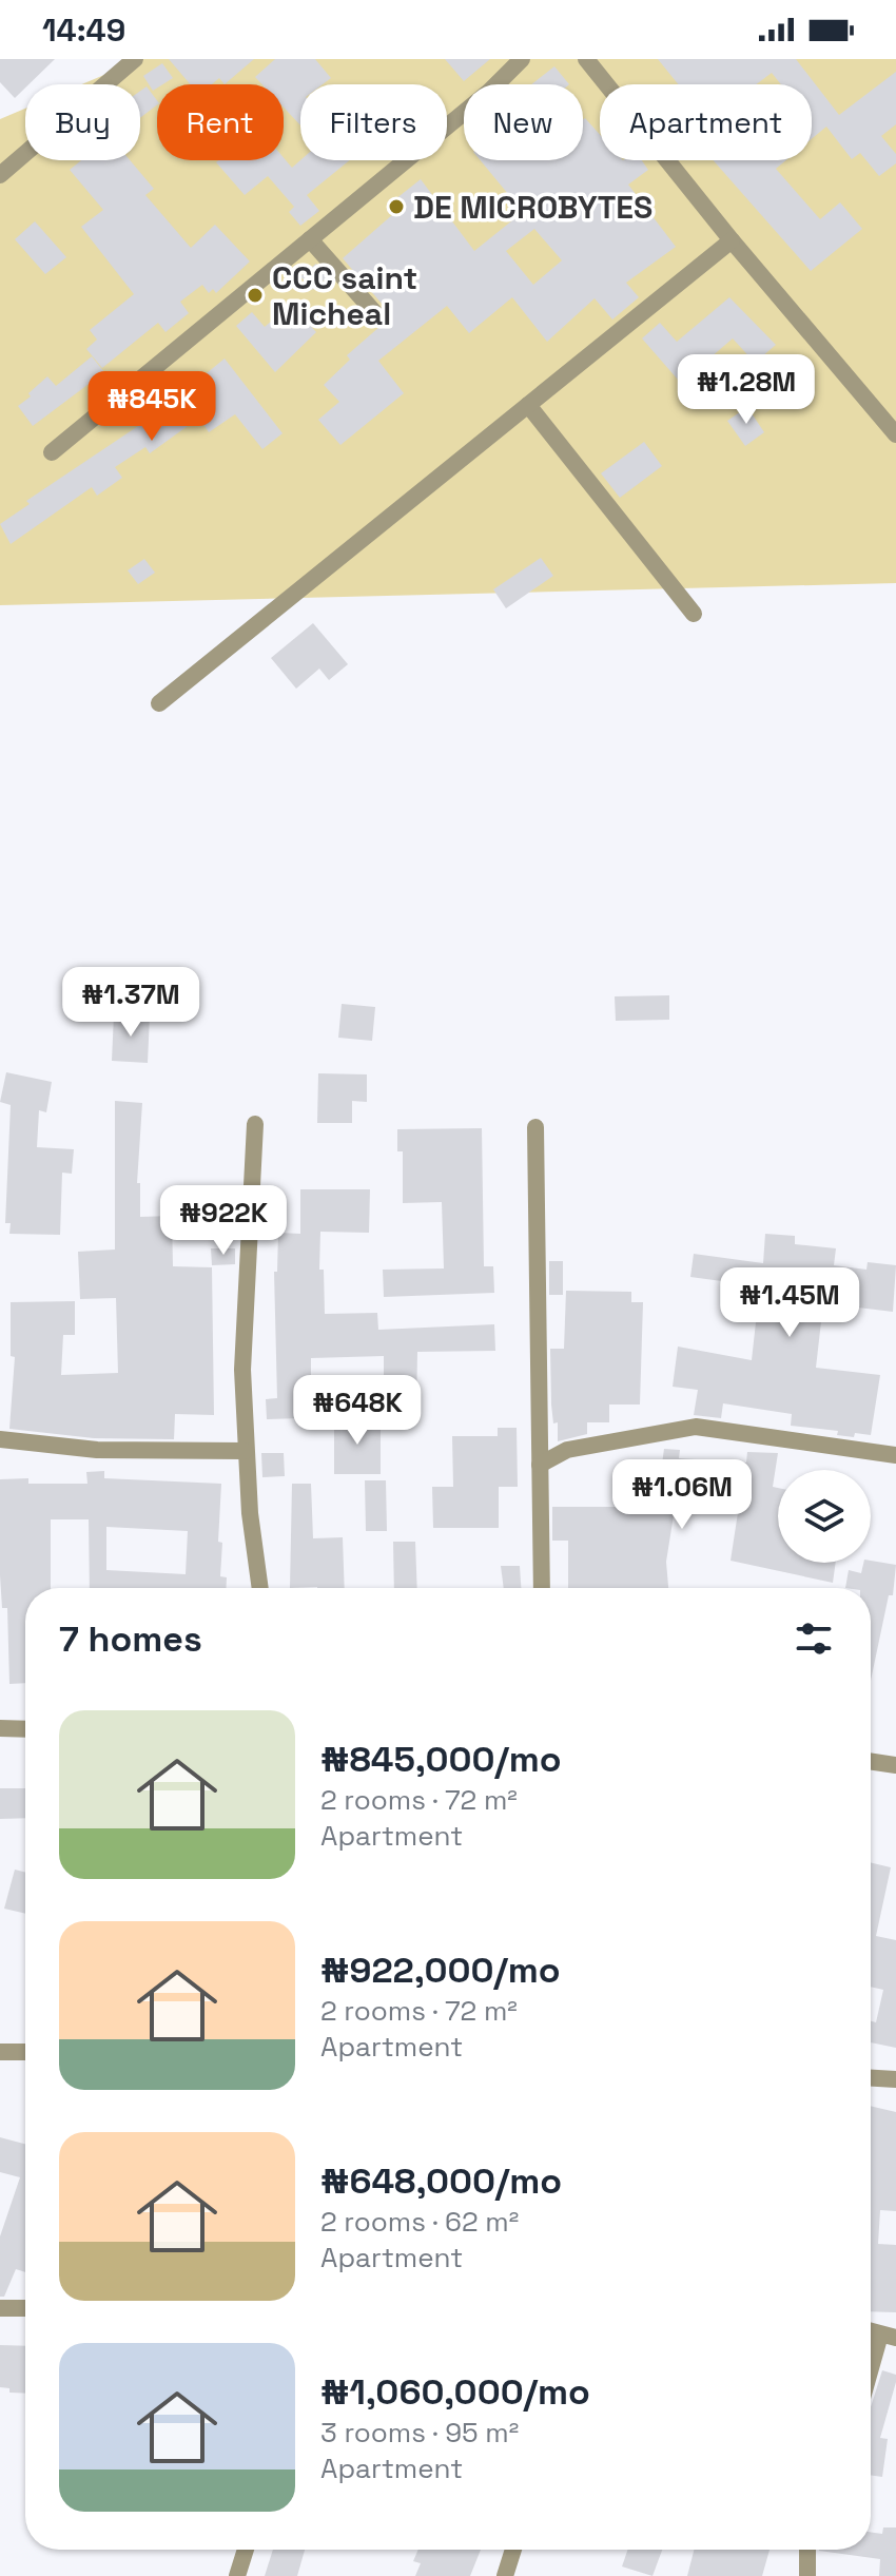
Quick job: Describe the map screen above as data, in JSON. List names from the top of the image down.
{
  "places": ["DE MICROBYTES", "CCC saint Micheal"],
  "page": {
    "status": "14:49",
    "chip": [
      "Buy",
      "Rent",
      "Filters",
      "New",
      "Apartment"
    ],
    "price": [
      "₦1.28M",
      "₦845K",
      "₦1.37M",
      "₦922K",
      "₦1.45M",
      "₦648K",
      "₦1.06M"
    ],
    "heading": "7 homes",
    "list": [
      {
        "name": "₦845,000/mo",
        "note": "2 rooms · 72 m² · Apartment"
      },
      {
        "name": "₦922,000/mo",
        "note": "2 rooms · 72 m² · Apartment"
      },
      {
        "name": "₦648,000/mo",
        "note": "2 rooms · 62 m² · Apartment"
      },
      {
        "name": "₦1,060,000/mo",
        "note": "3 rooms · 95 m² · Apartment"
      }
    ]
  }
}
